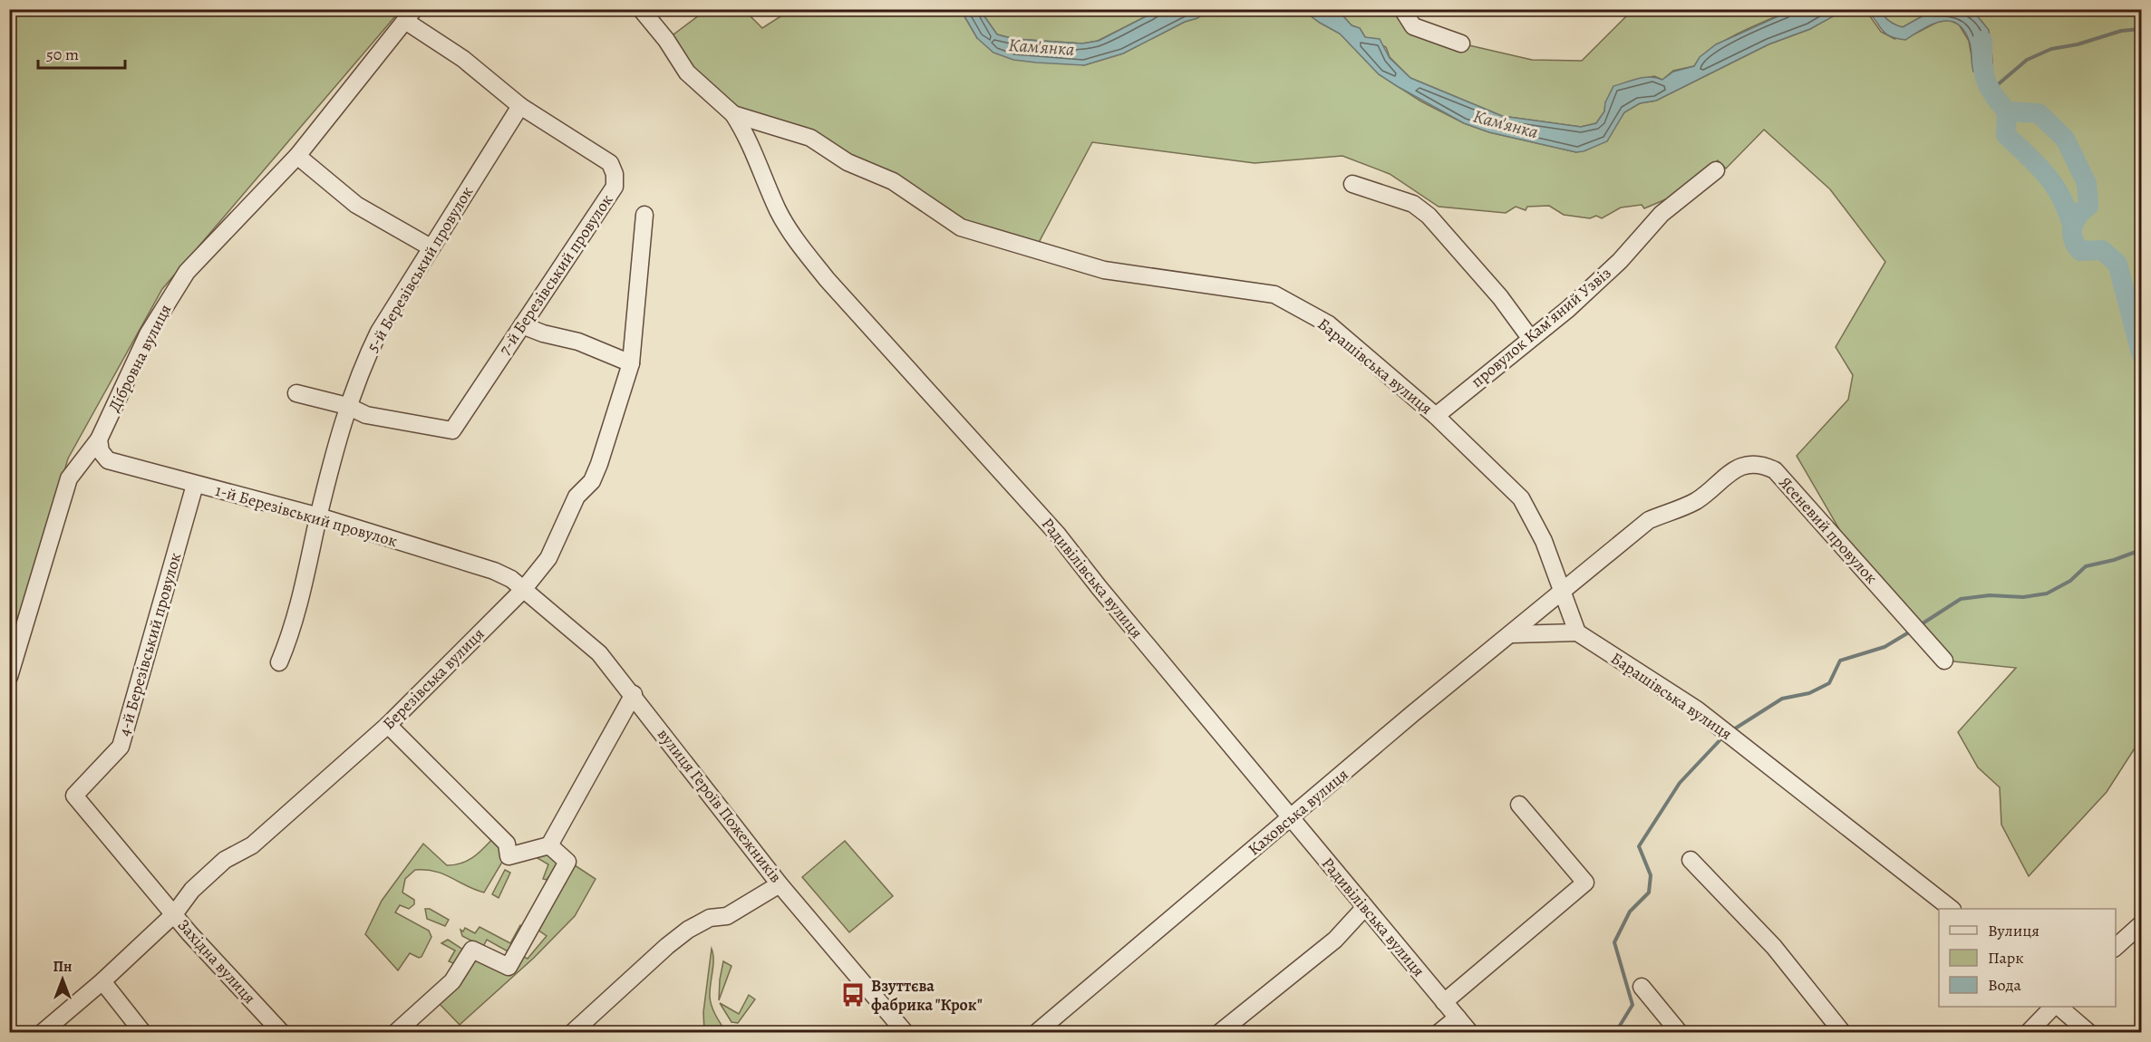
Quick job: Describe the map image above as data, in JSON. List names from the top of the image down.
{
  "streets": {
    "street": [
      "5-й Березівський провулок",
      "7-й Березівський провулок",
      "провулок Камʼяний Узвіз",
      "Дібровна вулиця",
      "Барашівська вулиця",
      "1-й Березівський провулок",
      "Ясеневий провулок",
      "Радивілівська вулиця",
      "4-й Березівський провулок",
      "Березівська вулиця",
      "вулиця Героїв Пожежників",
      "Каховська вулиця",
      "Західна вулиця"
    ]
  },
  "crossings": [
    ["5-й Березівський провулок", "7-й Березівський провулок"],
    ["5-й Березівський провулок", "1-й Березівський провулок"],
    ["7-й Березівський провулок", "Дібровна вулиця"],
    ["провулок Камʼяний Узвіз", "Барашівська вулиця"],
    ["Дібровна вулиця", "1-й Березівський провулок"],
    ["Барашівська вулиця", "Ясеневий провулок"],
    ["Барашівська вулиця", "Радивілівська вулиця"],
    ["Барашівська вулиця", "Каховська вулиця"],
    ["1-й Березівський провулок", "4-й Березівський провулок"],
    ["1-й Березівський провулок", "Березівська вулиця"],
    ["1-й Березівський провулок", "вулиця Героїв Пожежників"],
    ["Ясеневий провулок", "Каховська вулиця"],
    ["Радивілівська вулиця", "Каховська вулиця"],
    ["4-й Березівський провулок", "Березівська вулиця"],
    ["4-й Березівський провулок", "Західна вулиця"],
    ["Березівська вулиця", "вулиця Героїв Пожежників"],
    ["Березівська вулиця", "Західна вулиця"]
  ],
  "water": ["Кам'янка"],
  "places": {
    "bus stop": ["Взуттєва фабрика \"Крок\""]
  },
  "legend": ["Вулиця", "Парк", "Вода"],
  "scale_bar": "50 m",
  "north": "top"
}
